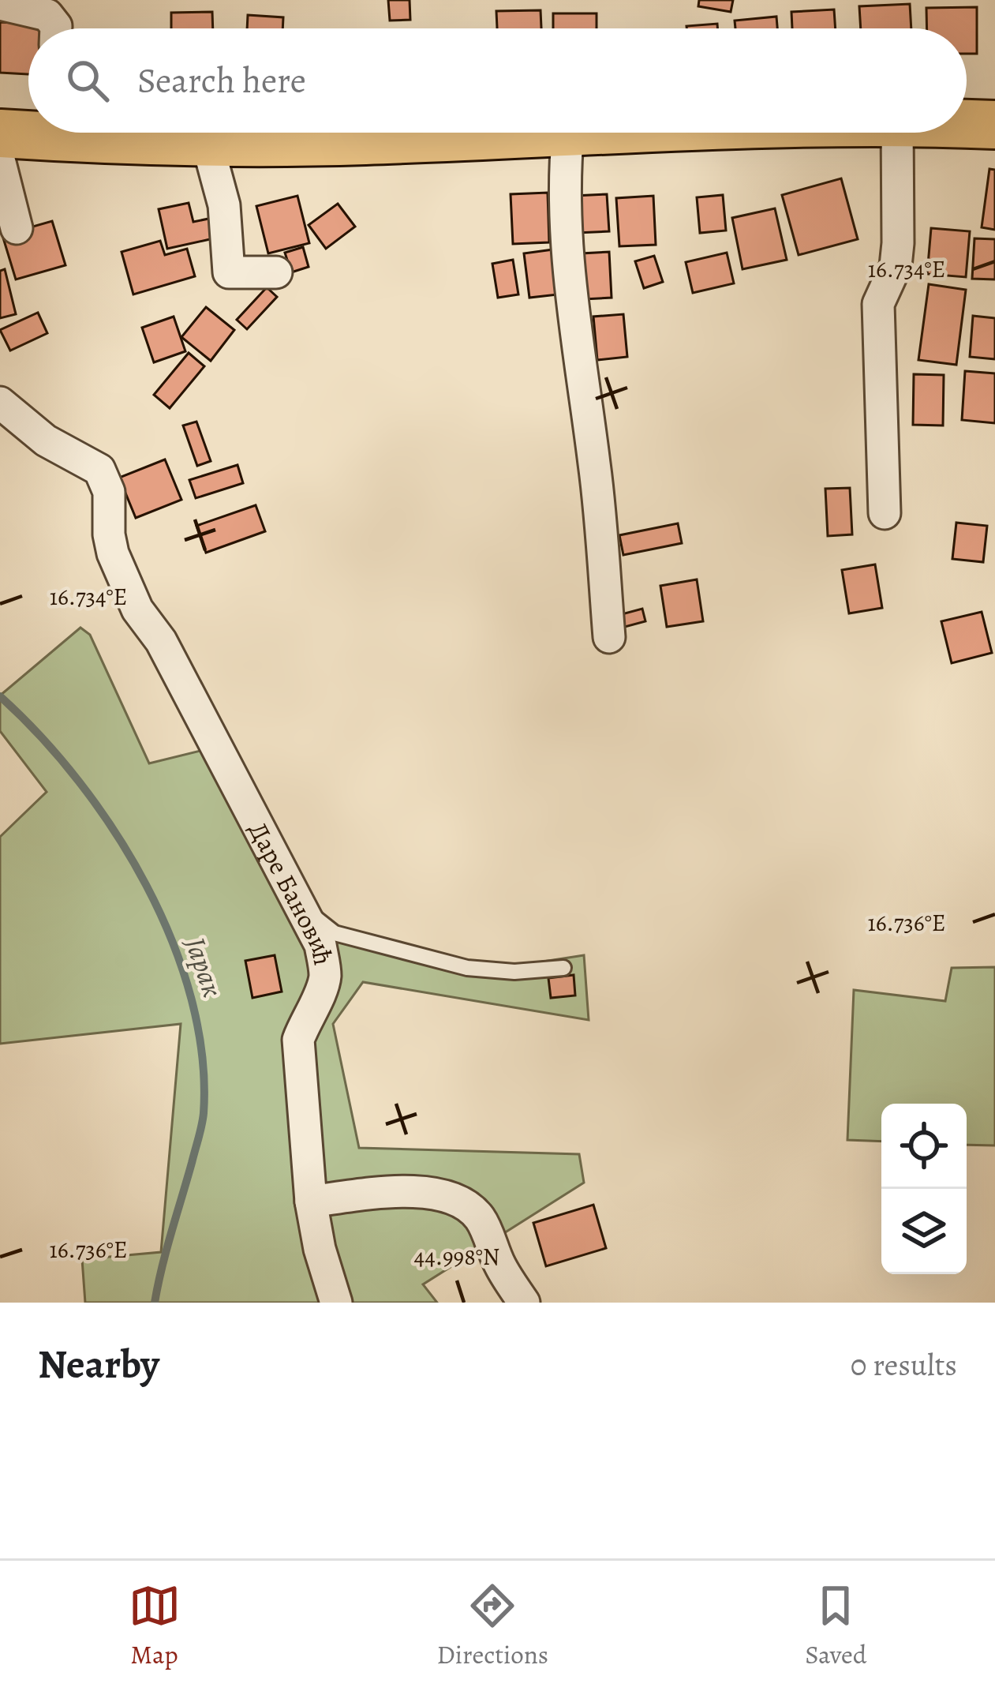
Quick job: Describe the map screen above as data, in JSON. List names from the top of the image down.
{
  "streets": {
    "street": ["Даре Бановић"]
  },
  "water": ["Јарак"],
  "page": {
    "search": "Search here",
    "heading": ["Nearby", "0 results"],
    "nav": ["Map", "Directions", "Saved"]
  },
  "coordinates": ["16.734°E", "16.736°E", "44.998°N"]
}
